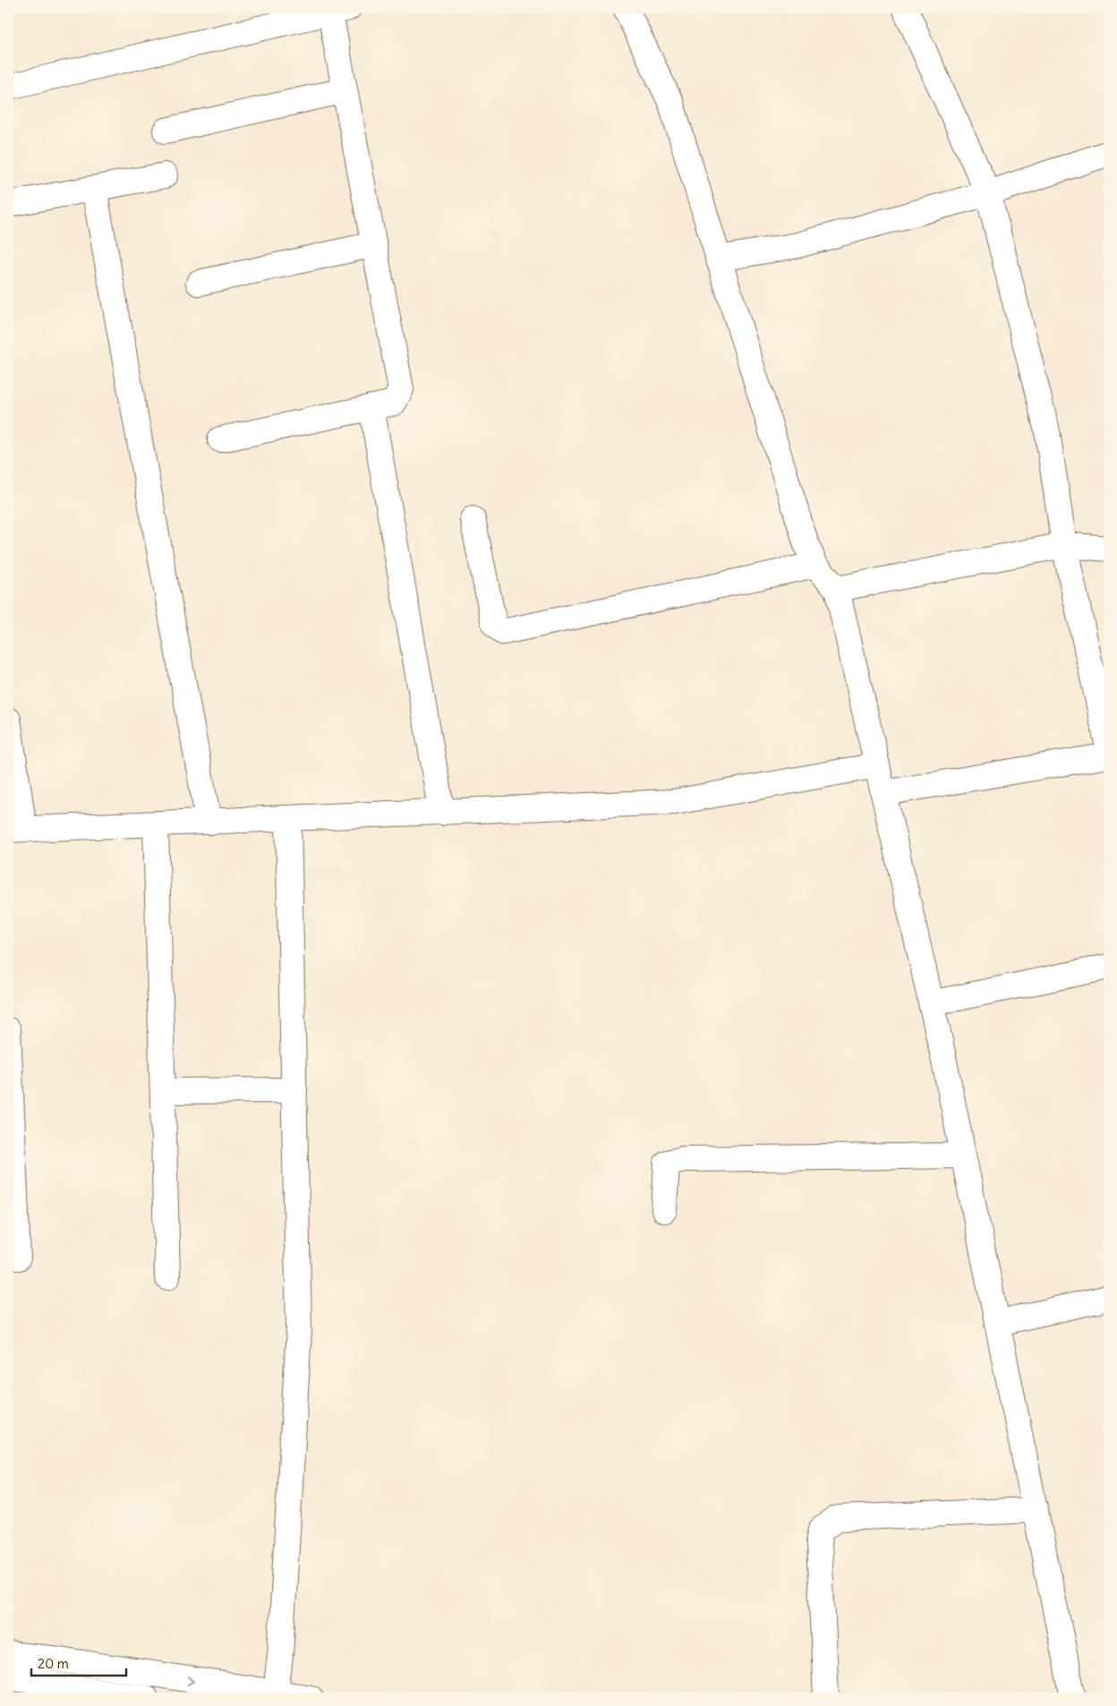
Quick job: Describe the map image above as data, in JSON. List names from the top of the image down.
{
  "scale_bar": "20 m"
}
